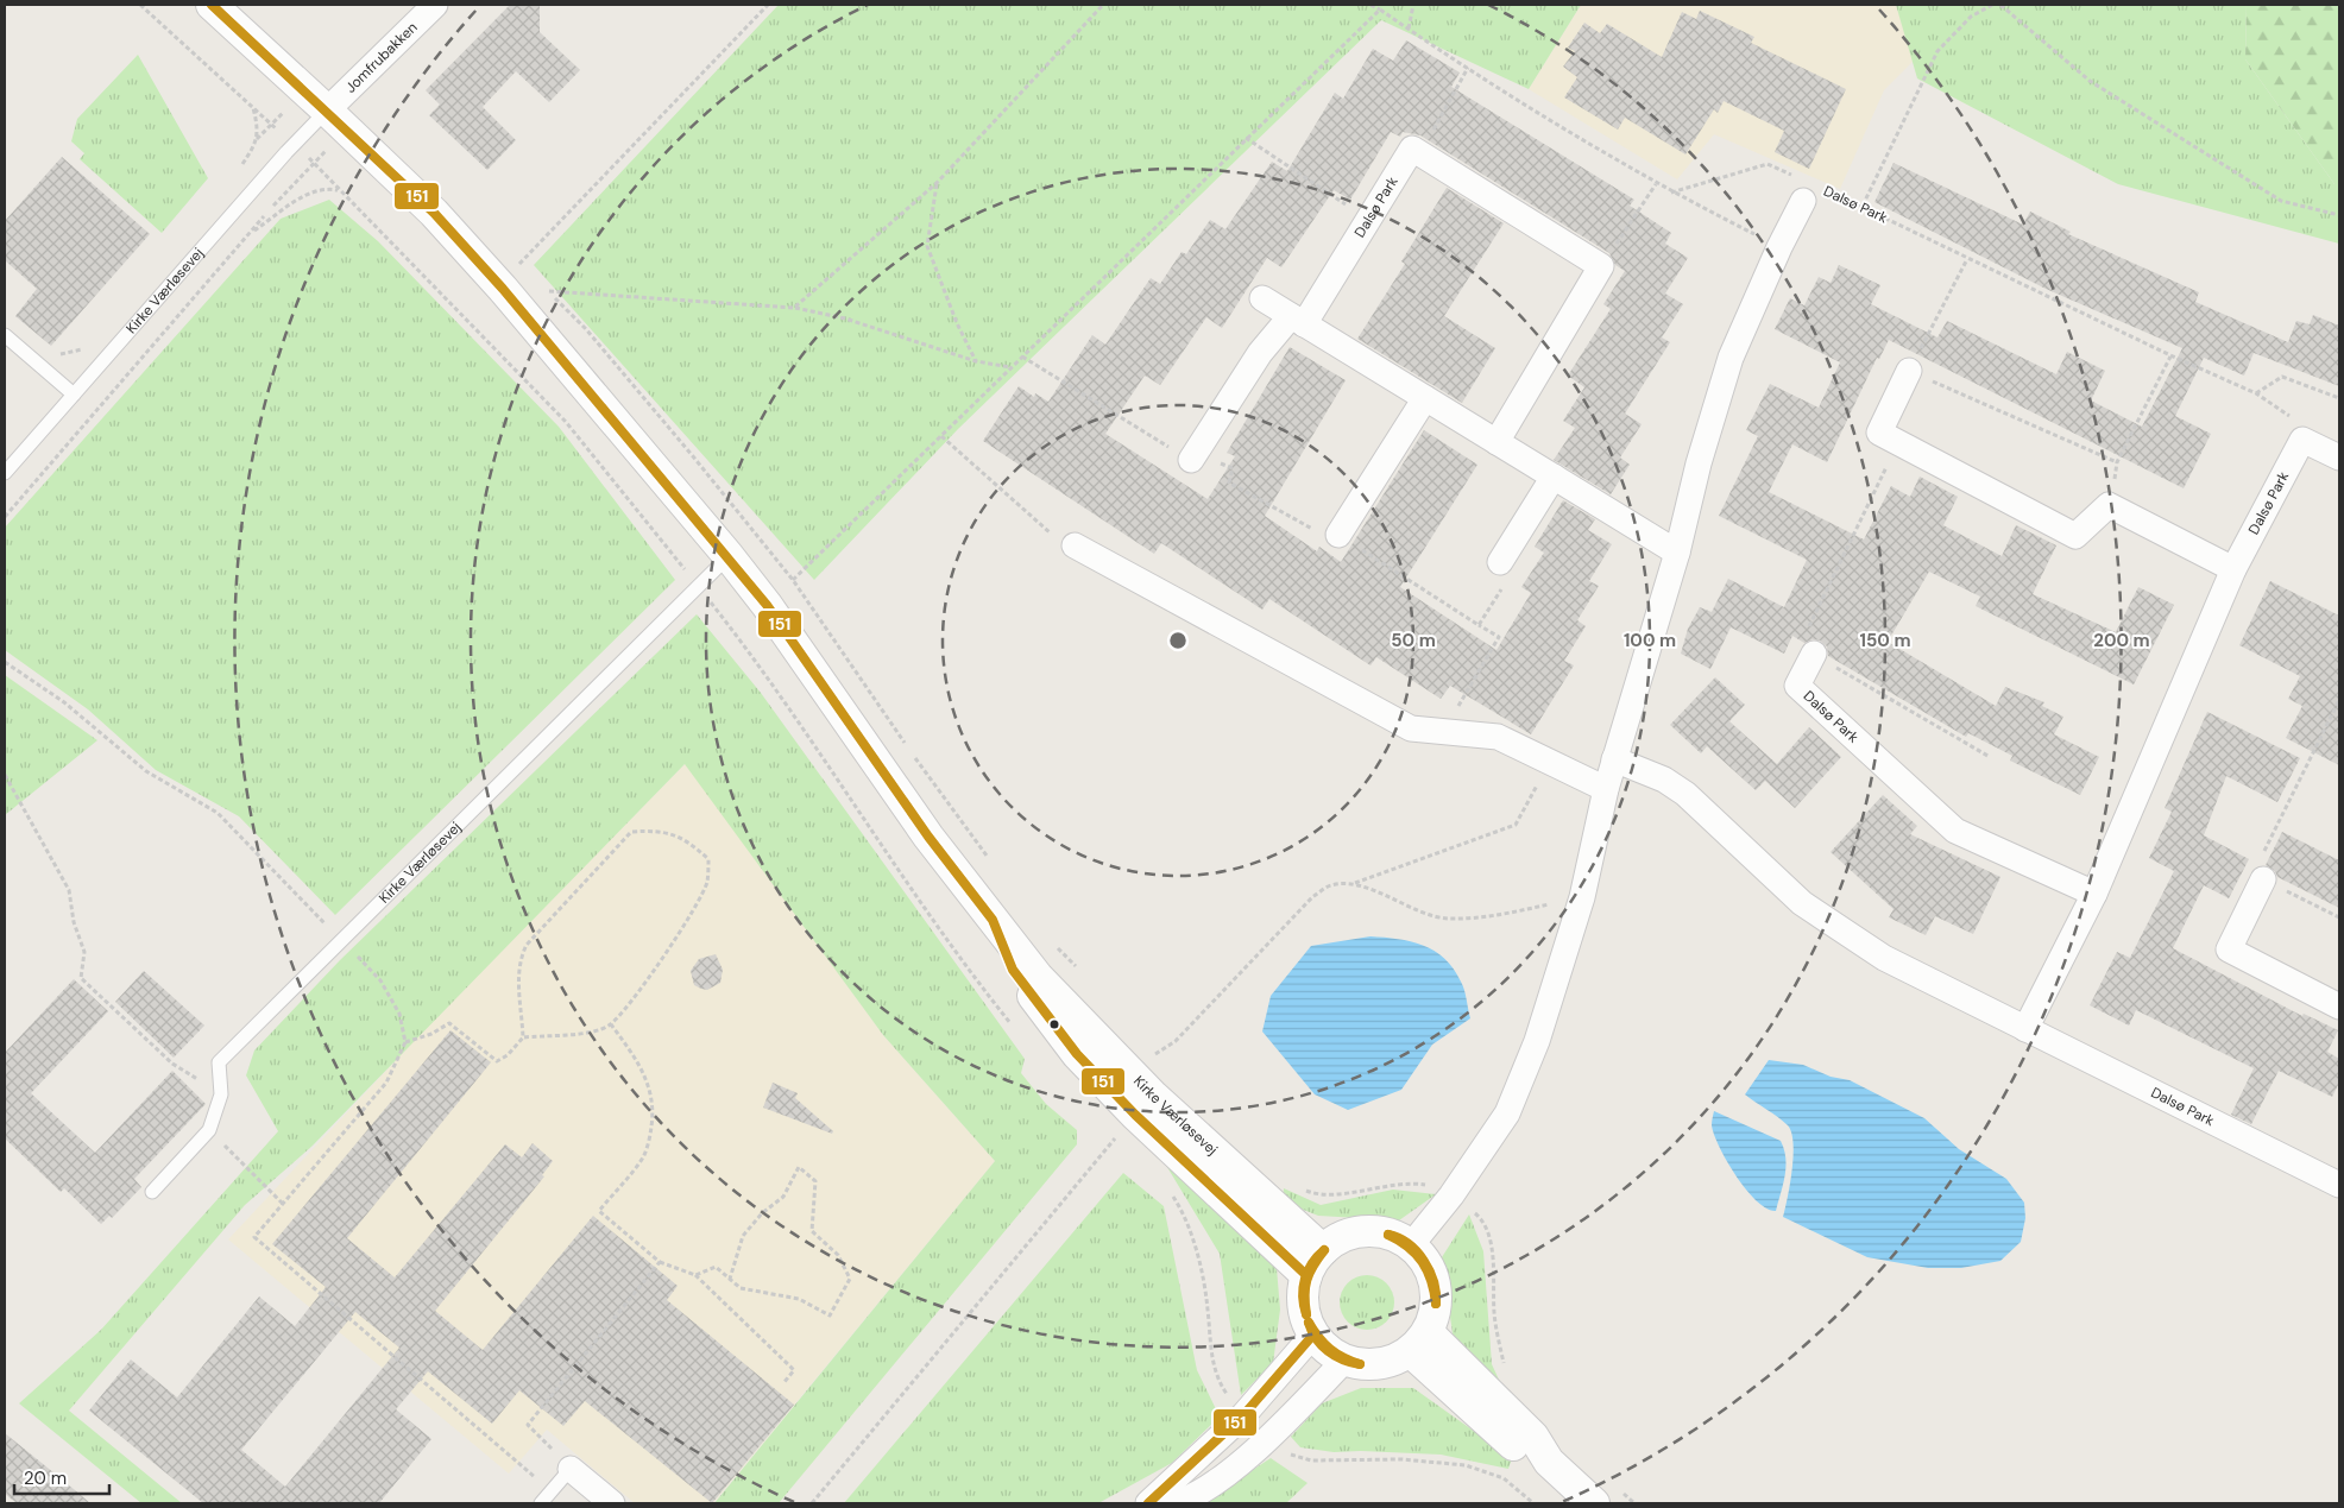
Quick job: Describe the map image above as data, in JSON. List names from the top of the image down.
{
  "streets": {
    "street": ["Jomfrubakken", "Dalsø Park", "Kirke Værløsevej"]
  },
  "crossings": [
    ["Jomfrubakken", "Kirke Værløsevej"],
    ["Dalsø Park", "Kirke Værløsevej"]
  ],
  "lines": ["transit line 151"],
  "scale_bar": "20 m",
  "rings": [
    "50 m",
    "100 m",
    "150 m",
    "200 m"
  ]
}
